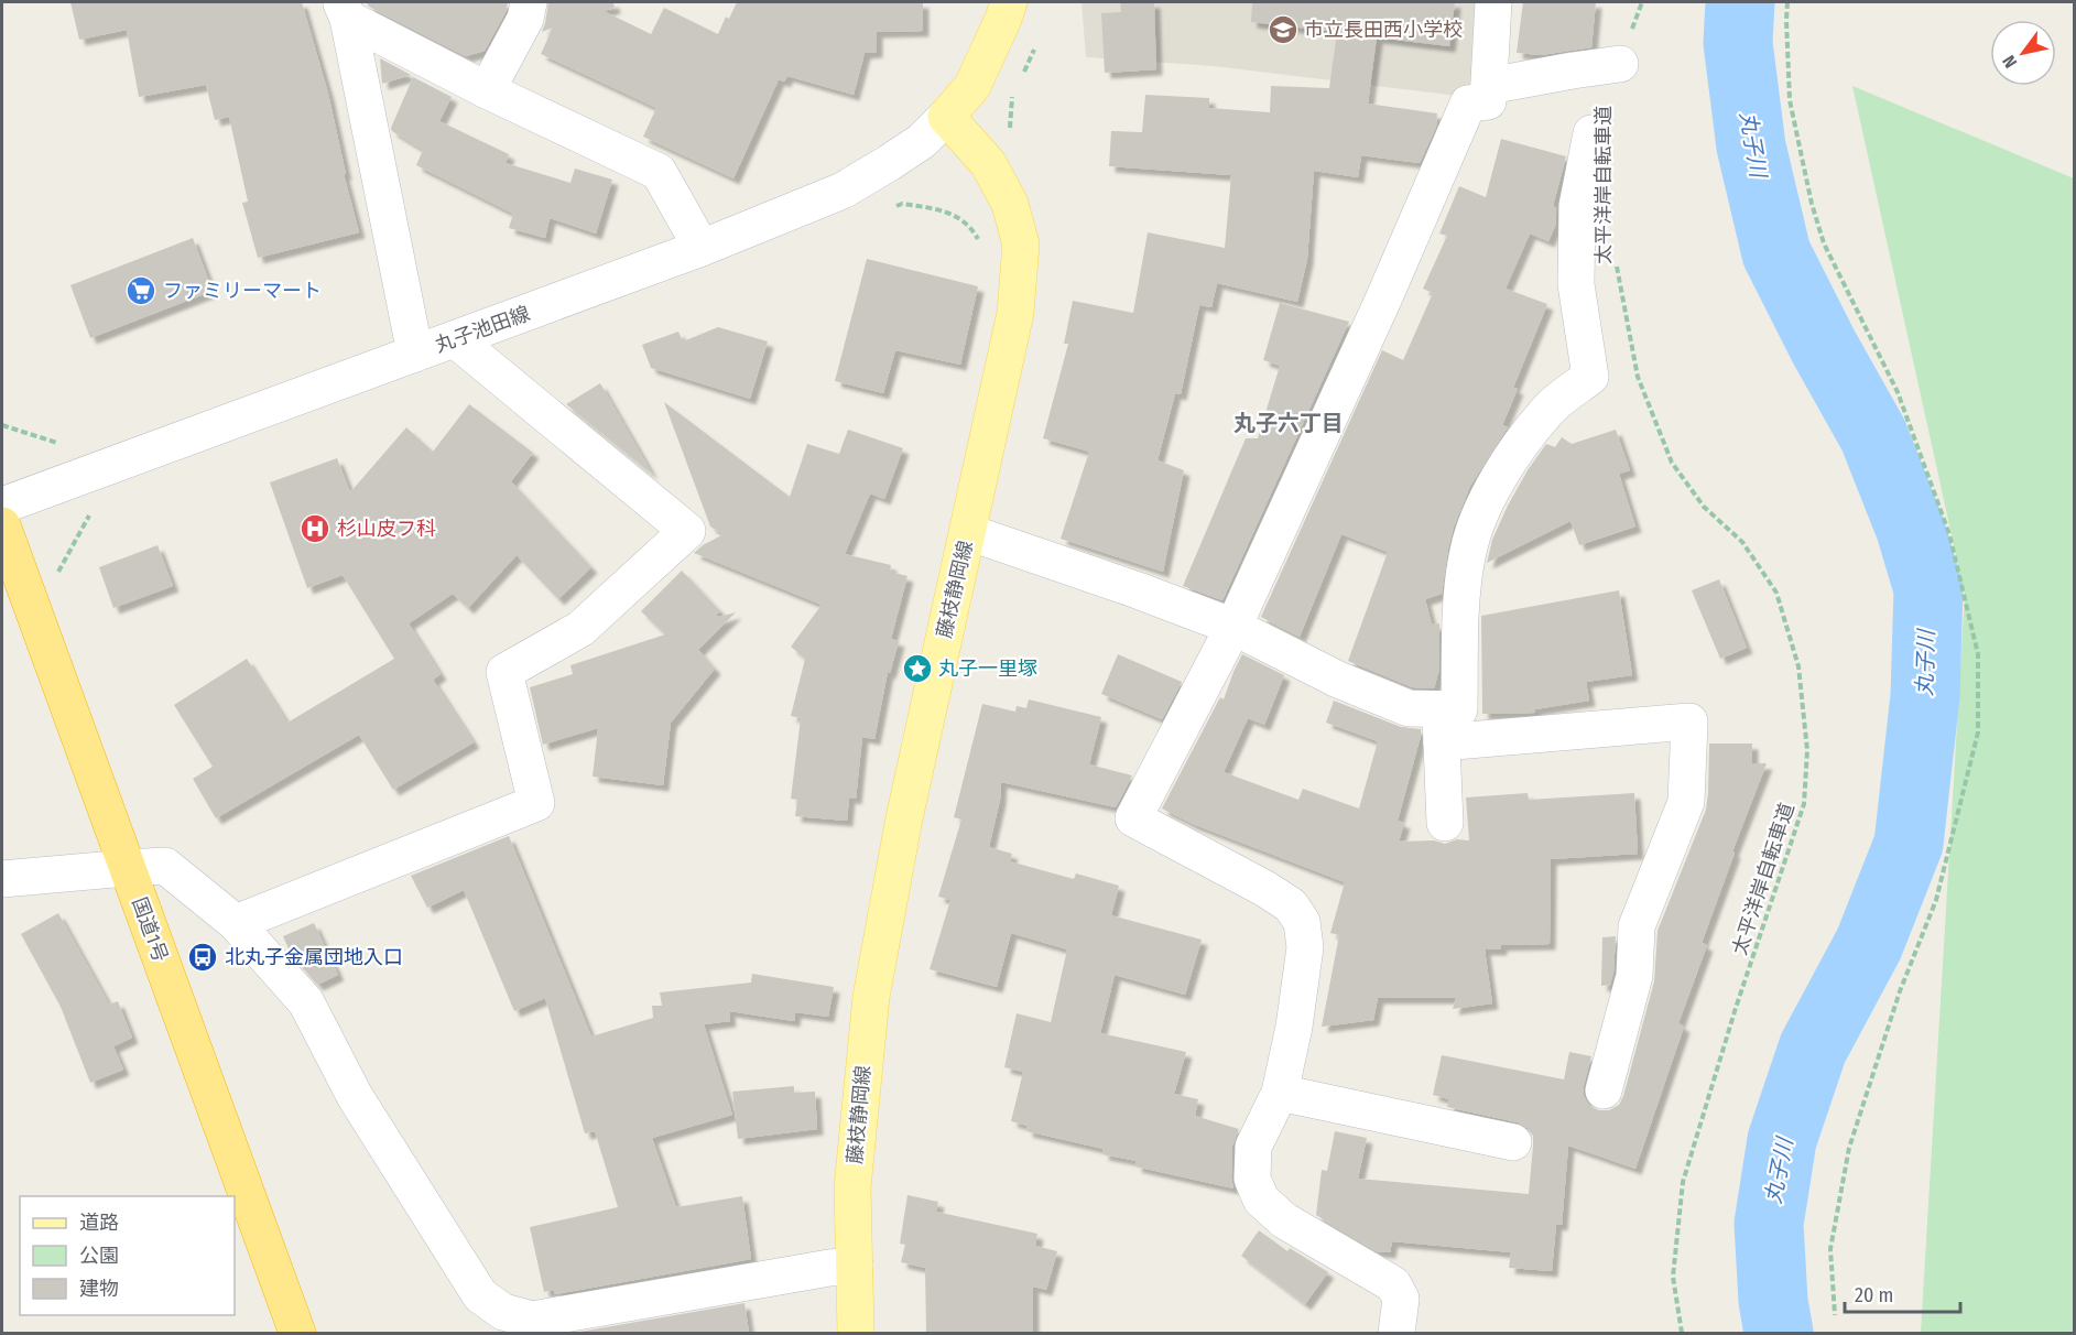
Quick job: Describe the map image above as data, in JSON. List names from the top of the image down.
{
  "streets": {
    "highway": ["国道1号"],
    "main road": ["藤枝静岡線"],
    "street": ["丸子池田線"],
    "path": ["太平洋岸自転車道"]
  },
  "crossings": [
    ["丸子池田線", "藤枝静岡線"]
  ],
  "districts": ["丸子六丁目"],
  "water": ["丸子川"],
  "places": {
    "school or university": ["市立長田西小学校"],
    "supermarket": ["ファミリーマート"],
    "hospital": ["杉山皮フ科"],
    "place": ["丸子一里塚"],
    "bus stop": ["北丸子金属団地入口"]
  },
  "legend": ["道路", "公園", "建物"],
  "scale_bar": "20 m",
  "north": "bottom left"
}
